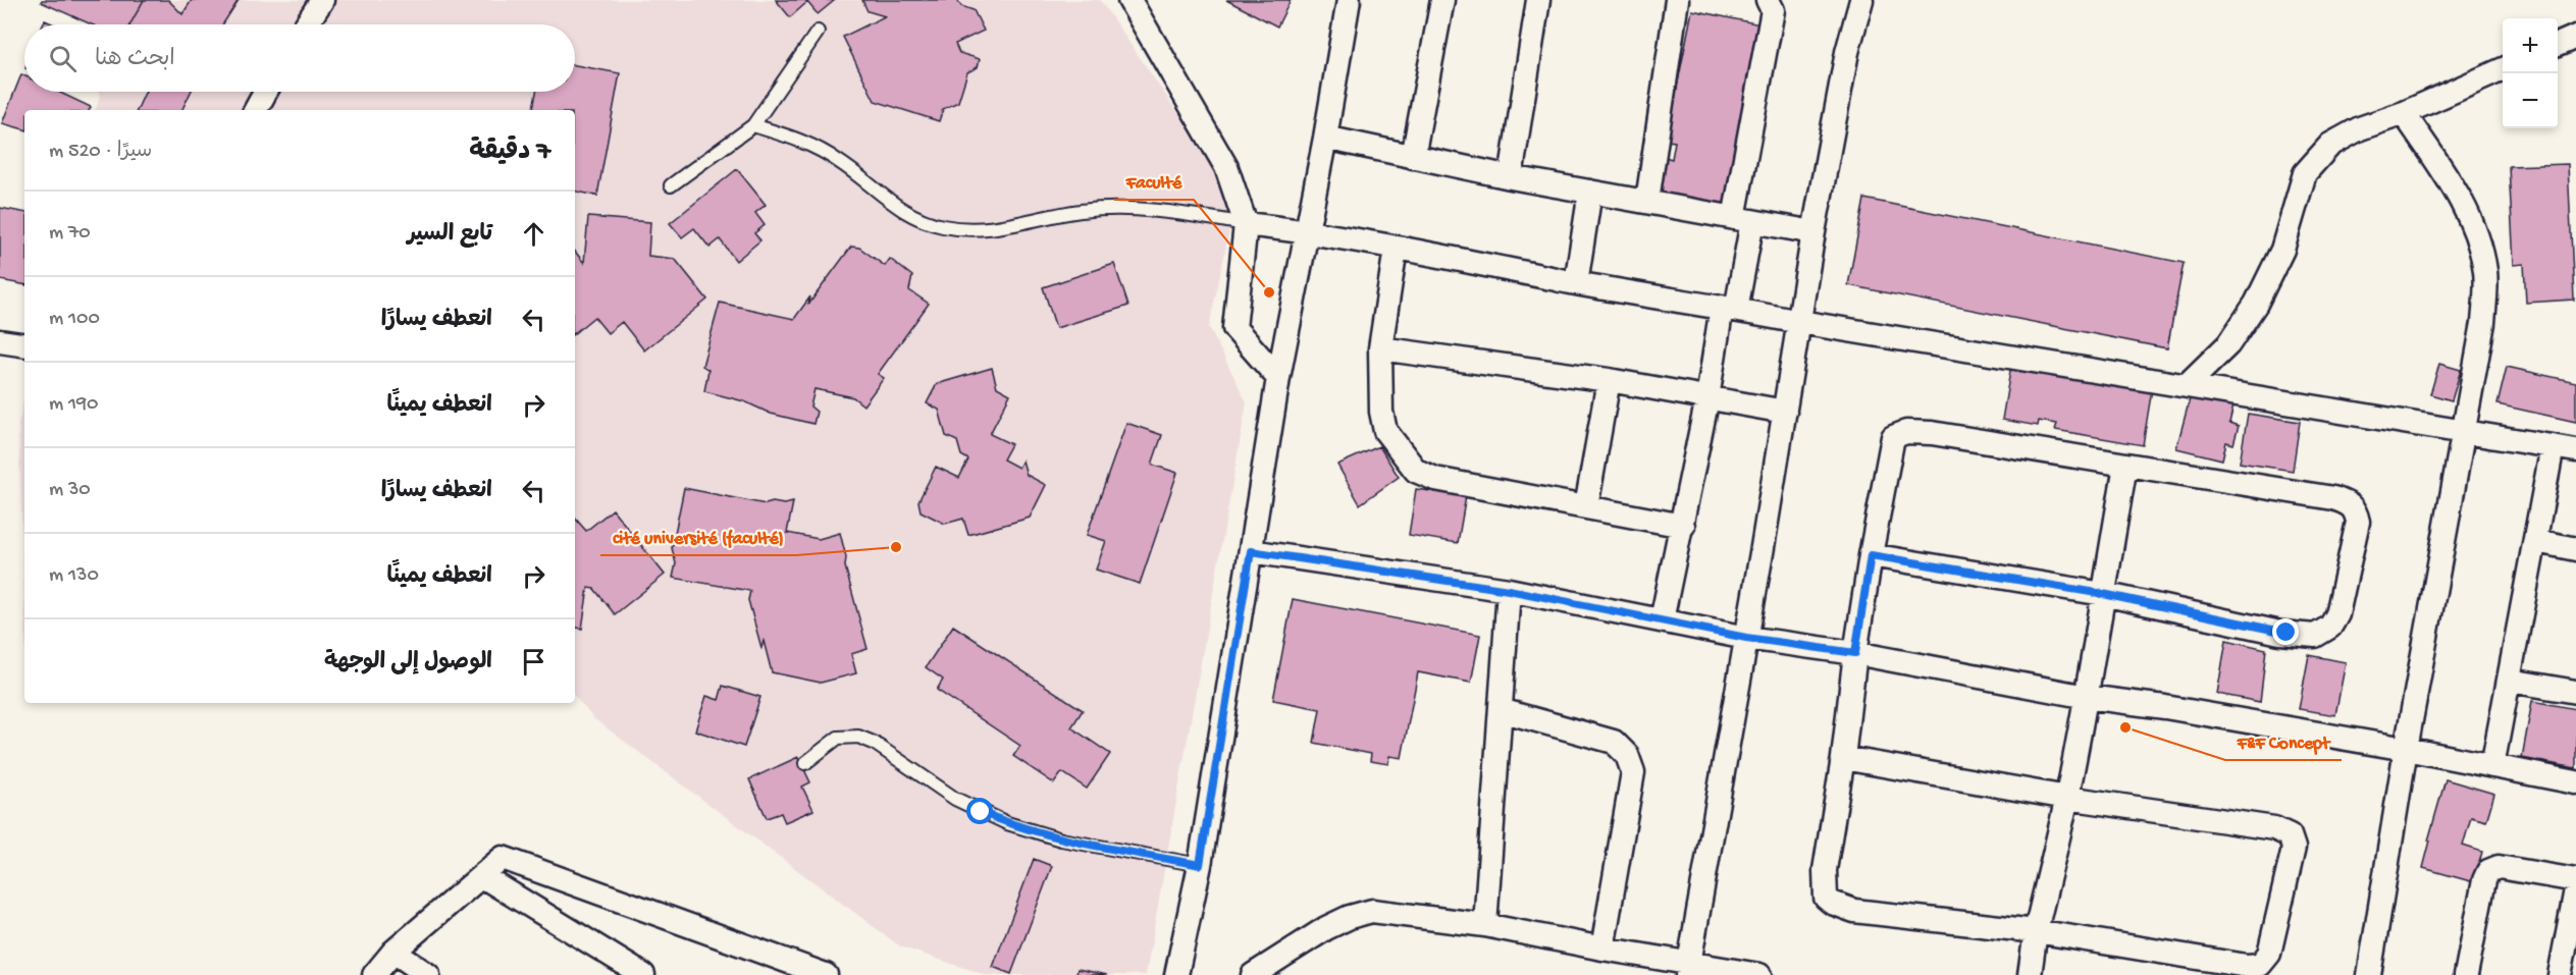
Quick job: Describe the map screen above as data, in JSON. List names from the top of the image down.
{
  "places": ["Faculté", "cité université (faculté)", "F&F Concept"],
  "page": {
    "map_buttons": ["+", "−"],
    "search": "ابحث هنا",
    "heading": ["7 دقيقة", "سيرًا · 520 m"],
    "list": [
      ["تابع السير", "70 m"],
      ["انعطف يسارًا", "100 m"],
      ["انعطف يمينًا", "190 m"],
      ["انعطف يسارًا", "30 m"],
      ["انعطف يمينًا", "130 m"],
      "الوصول إلى الوجهة"
    ]
  }
}
